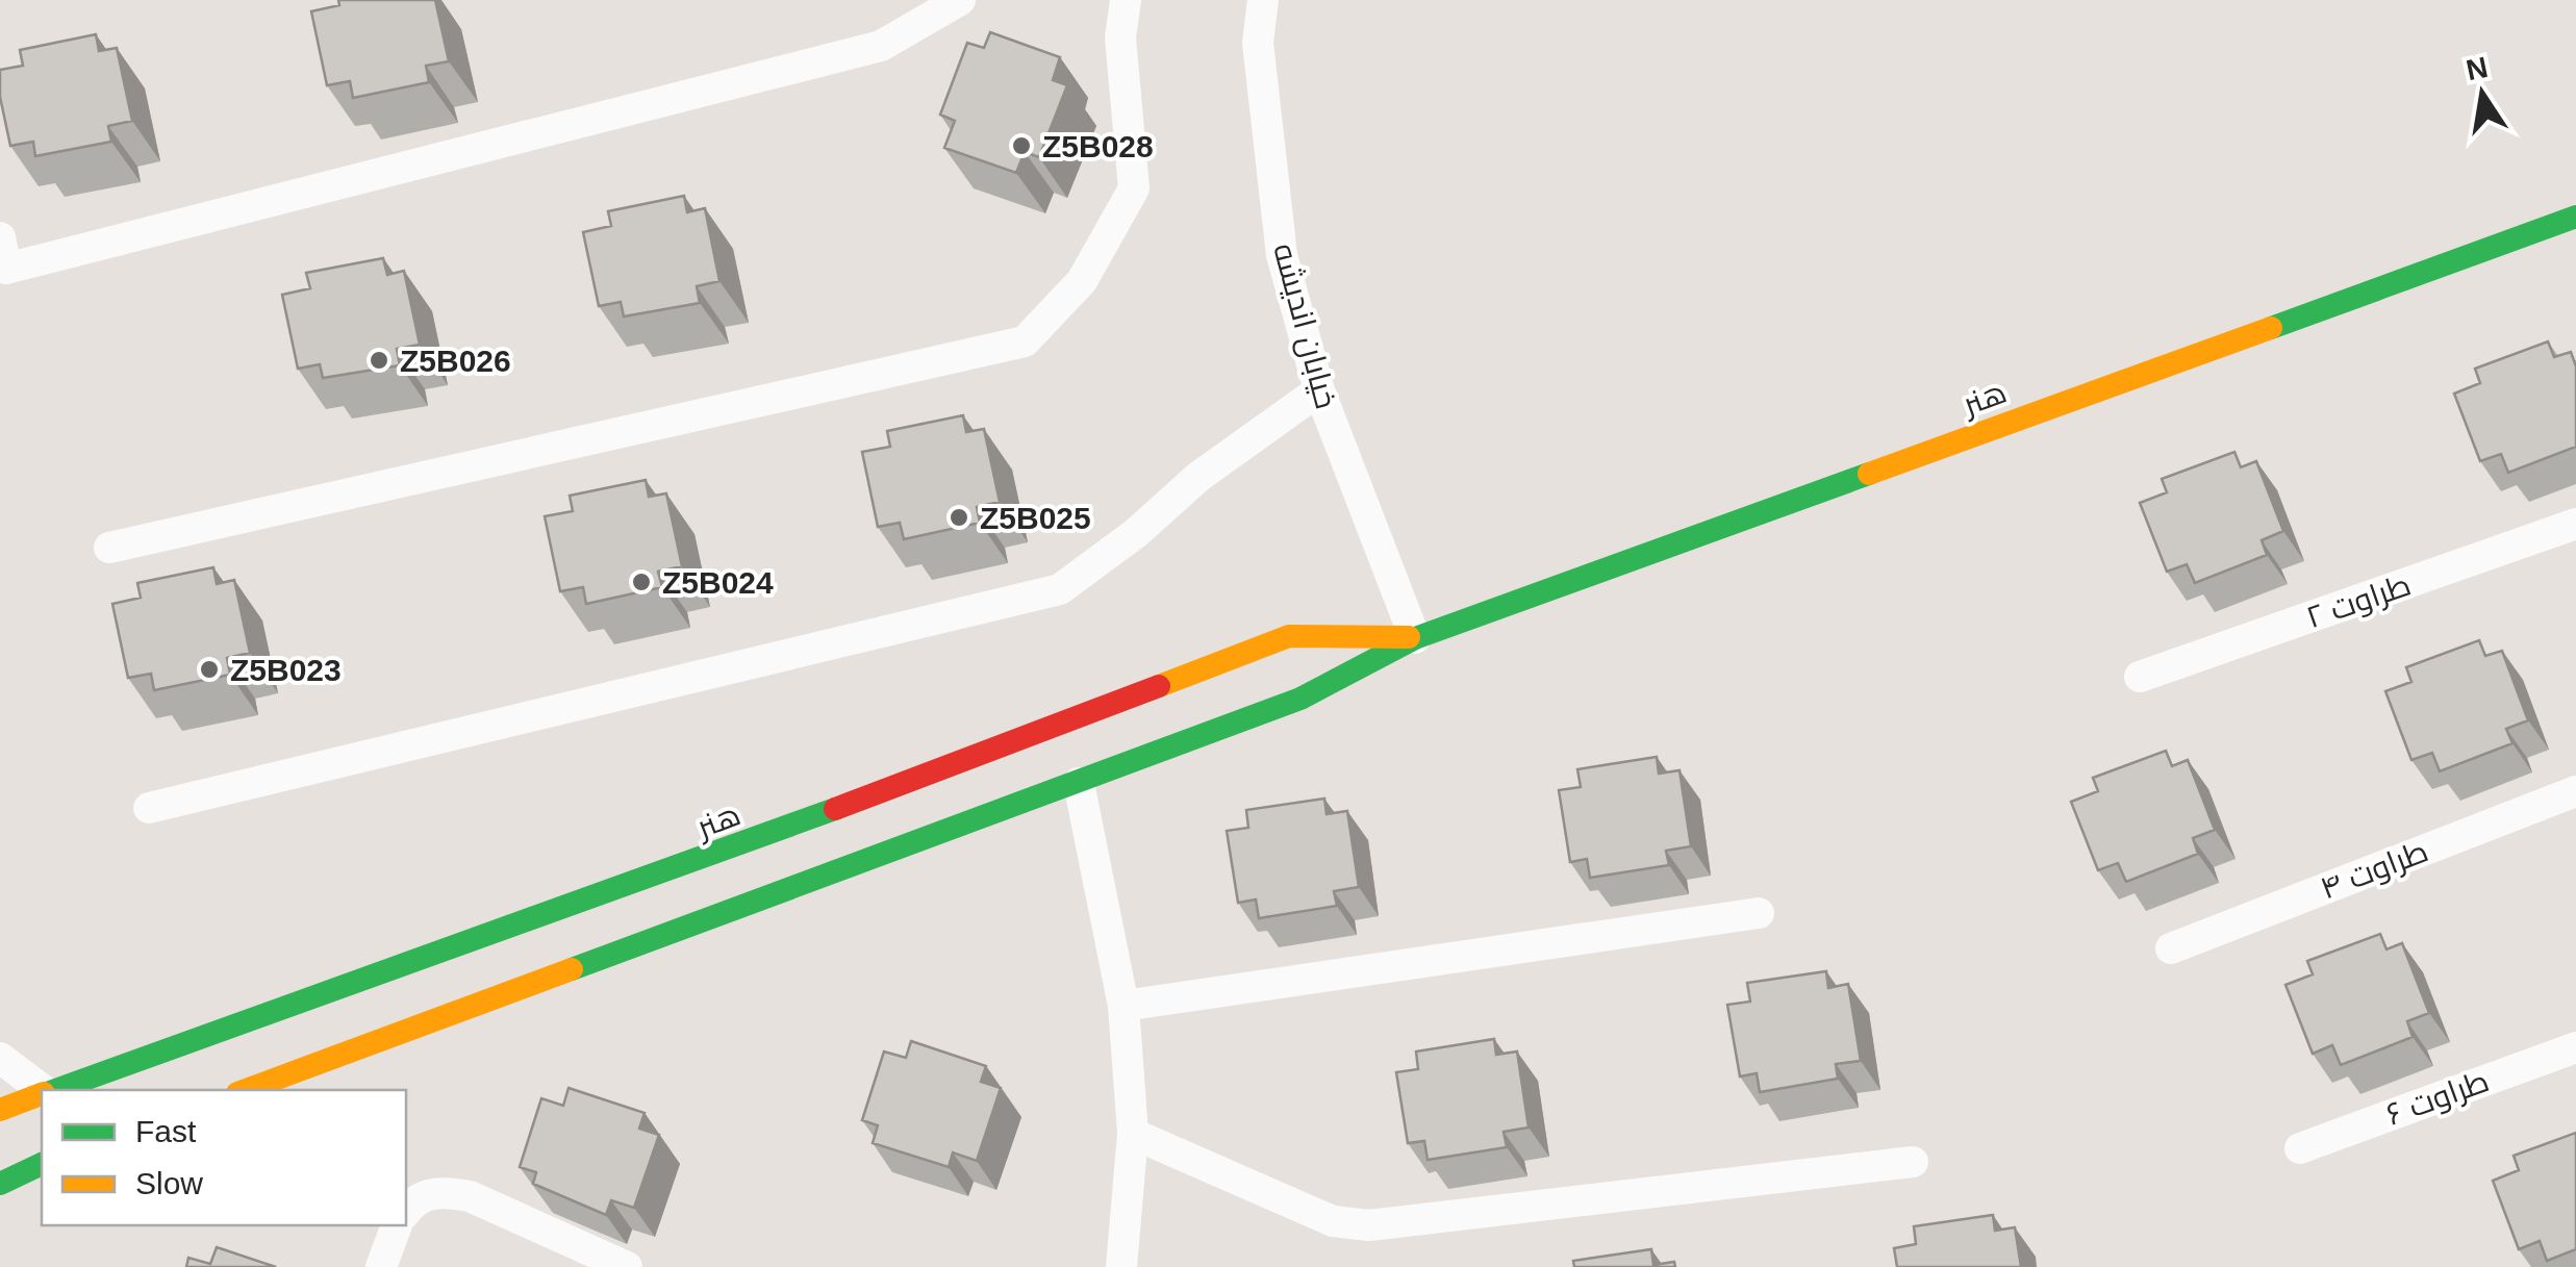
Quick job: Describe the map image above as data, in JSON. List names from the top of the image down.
{
  "streets": {
    "street": [
      "خیابان اندیشه",
      "هنر",
      "طراوت ۲",
      "طراوت ۴",
      "طراوت ۶"
    ]
  },
  "crossings": [
    ["خیابان اندیشه", "هنر"]
  ],
  "places": [
    "Z5B028",
    "Z5B026",
    "Z5B025",
    "Z5B024",
    "Z5B023"
  ],
  "legend": ["Fast", "Slow"],
  "north": "top"
}
